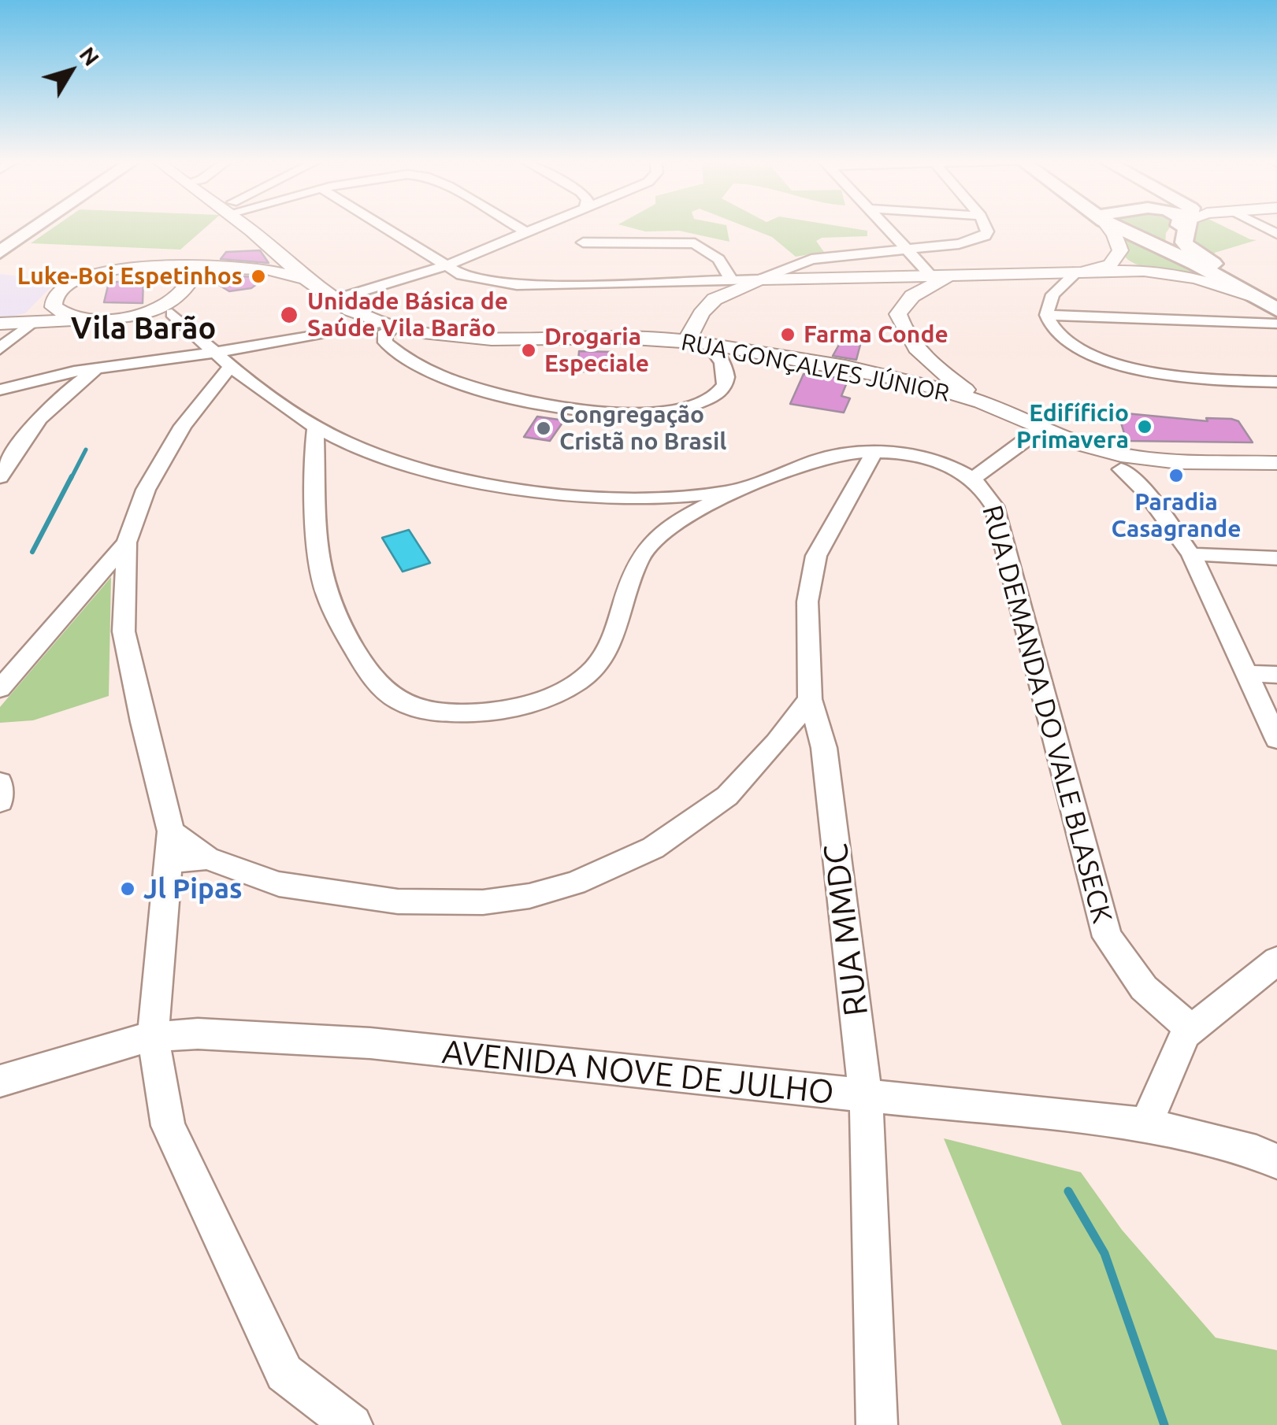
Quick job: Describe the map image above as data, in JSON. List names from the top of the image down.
{
  "streets": {
    "street": [
      "RUA GONÇALVES JÚNIOR",
      "RUA DEMANDA DO VALE BLASECK",
      "RUA MMDC",
      "AVENIDA NOVE DE JULHO"
    ]
  },
  "crossings": [
    ["RUA DEMANDA DO VALE BLASECK", "RUA MMDC"],
    ["RUA MMDC", "AVENIDA NOVE DE JULHO"]
  ],
  "districts": ["Vila Barão"],
  "places": [
    "Luke-Boi Espetinhos",
    "Unidade Básica de Saúde Vila Barão",
    "Farma Conde",
    "Drogaria Especiale",
    "Edifíficio Primavera",
    "Congregação Cristã no Brasil",
    "Paradia Casagrande",
    "Jl Pipas"
  ],
  "north": "top right"
}
